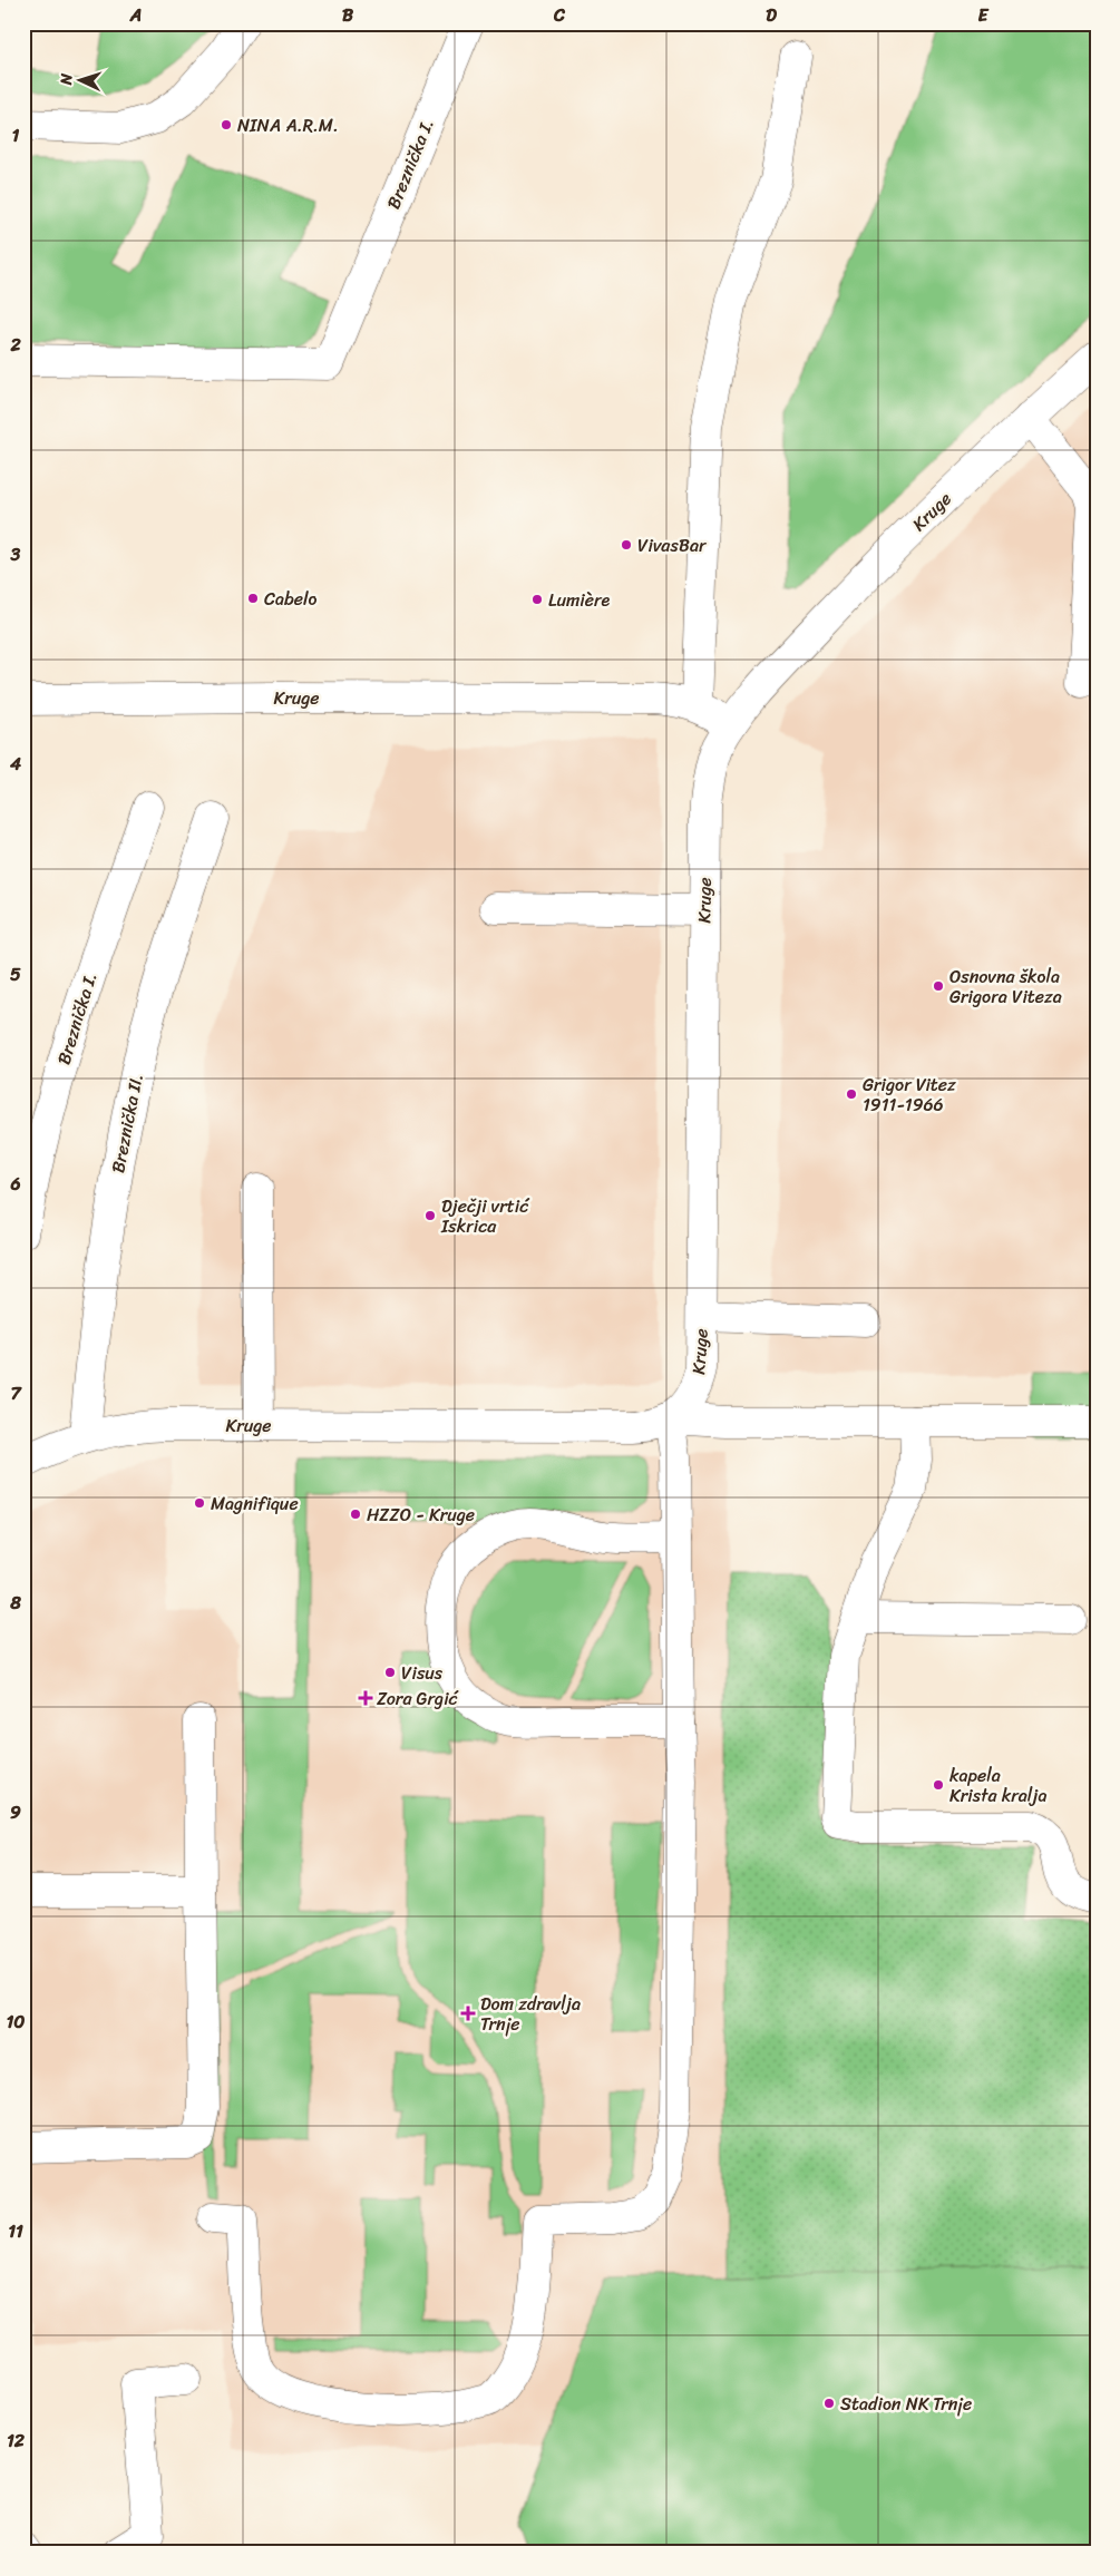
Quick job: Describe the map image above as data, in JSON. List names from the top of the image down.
{
  "streets": {
    "street": ["Breznička I.", "Kruge", "Breznička II."]
  },
  "crossings": [
    ["Kruge", "Breznička II."]
  ],
  "places": {
    "other": [
      "NINA A.R.M.",
      "VivasBar",
      "Cabelo",
      "Lumière",
      "Osnovna škola Grigora Viteza",
      "Grigor Vitez 1911-1966",
      "Dječji vrtić Iskrica",
      "Magnifique",
      "HZZO - Kruge",
      "Visus",
      "kapela Krista kralja",
      "Stadion NK Trnje"
    ],
    "health": ["Zora Grgić", "Dom zdravlja Trnje"]
  },
  "north": "left",
  "grid": {
    "columns": [
      "A",
      "B",
      "C",
      "D",
      "E"
    ],
    "rows": [
      "1",
      "2",
      "3",
      "4",
      "5",
      "6",
      "7",
      "8",
      "9",
      "10",
      "11",
      "12"
    ]
  }
}
